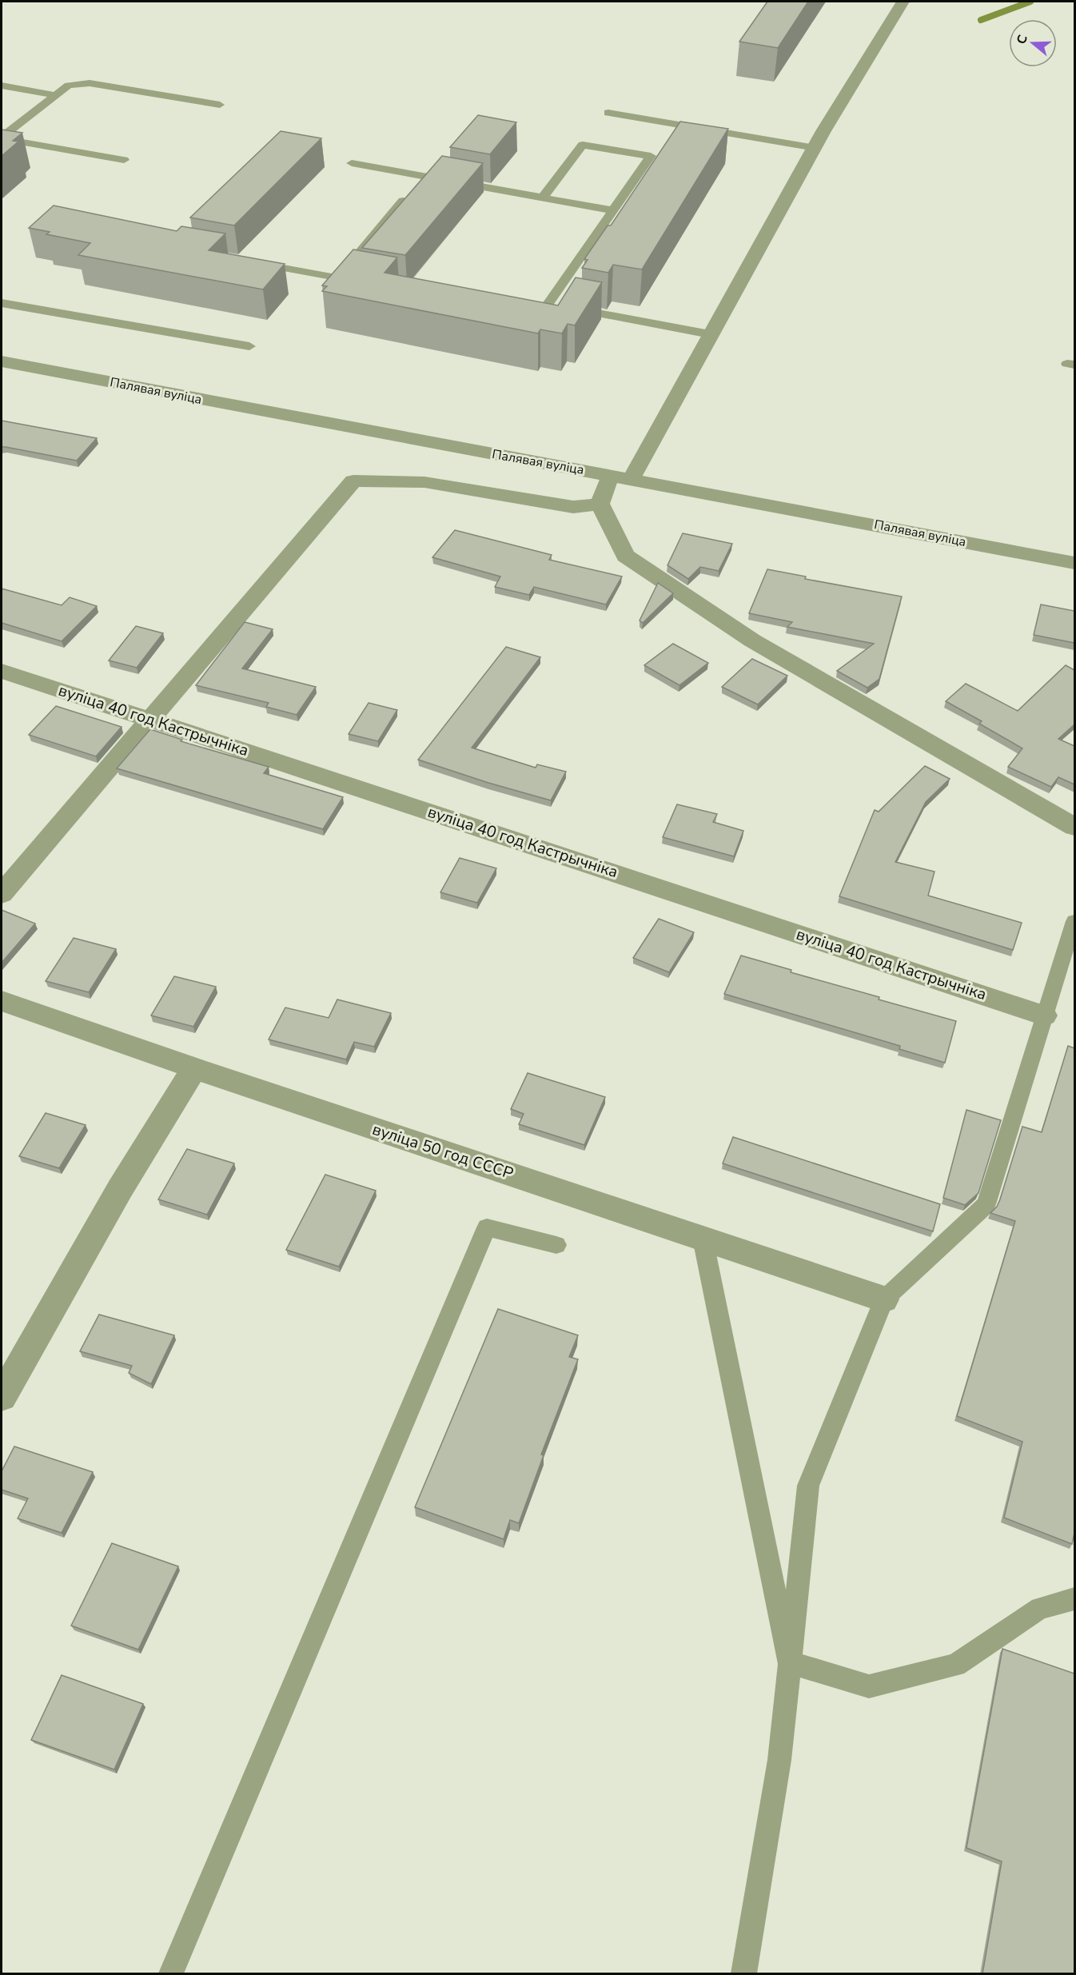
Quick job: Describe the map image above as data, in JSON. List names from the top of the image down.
{
  "streets": {
    "street": ["Палявая вуліца", "вуліца 40 год Кастрычніка", "вуліца 50 год СССР"]
  },
  "north": "left"
}
